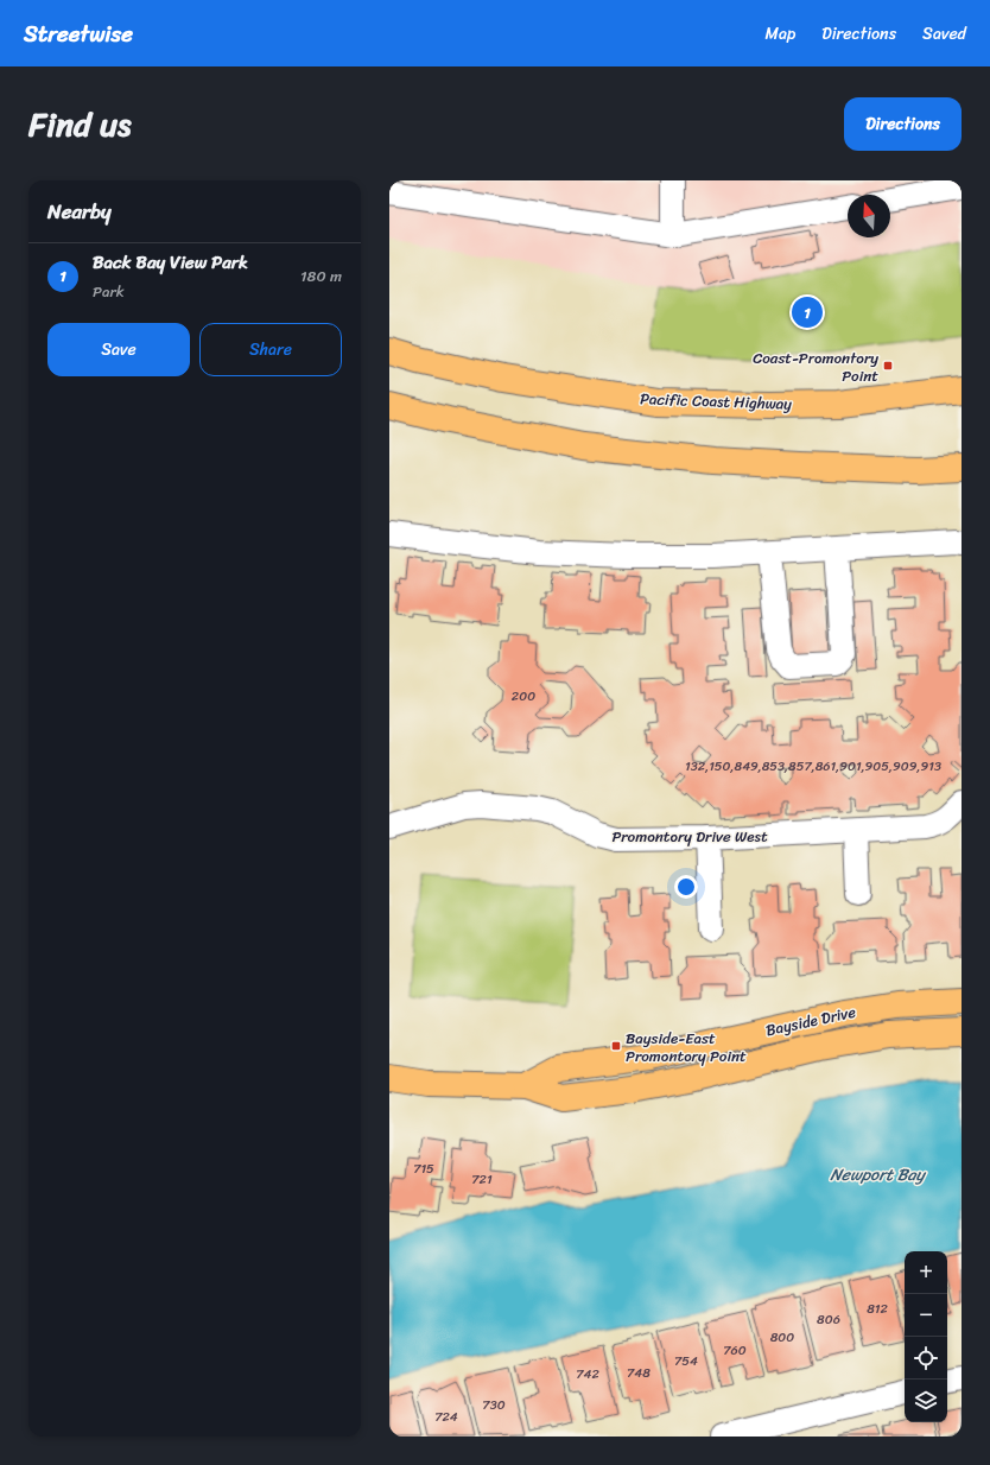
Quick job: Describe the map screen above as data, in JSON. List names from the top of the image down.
{
  "streets": {
    "main road": ["Pacific Coast Highway", "Bayside Drive"],
    "street": ["Promontory Drive West"]
  },
  "water": ["Newport Bay"],
  "places": {
    "transit": ["Coast-Promontory Point", "Bayside-East Promontory Point"]
  },
  "house_numbers": [
    "200",
    "132,150,849,853,857,861,901,905,909,913",
    "715",
    "721",
    "812",
    "806",
    "800",
    "760",
    "754",
    "748",
    "742",
    "730",
    "724"
  ],
  "north": "top",
  "page": {
    "header": "Streetwise",
    "nav": ["Map", "Directions", "Saved"],
    "title": "Find us",
    "buttons": [
      "Directions",
      ["Save", "Share"]
    ],
    "heading": "Nearby",
    "list": [
      {
        "mark": "1",
        "name": "Back Bay View Park",
        "note": "Park",
        "value": "180 m"
      }
    ],
    "pins": "1",
    "map_buttons": ["+", "−"]
  }
}
